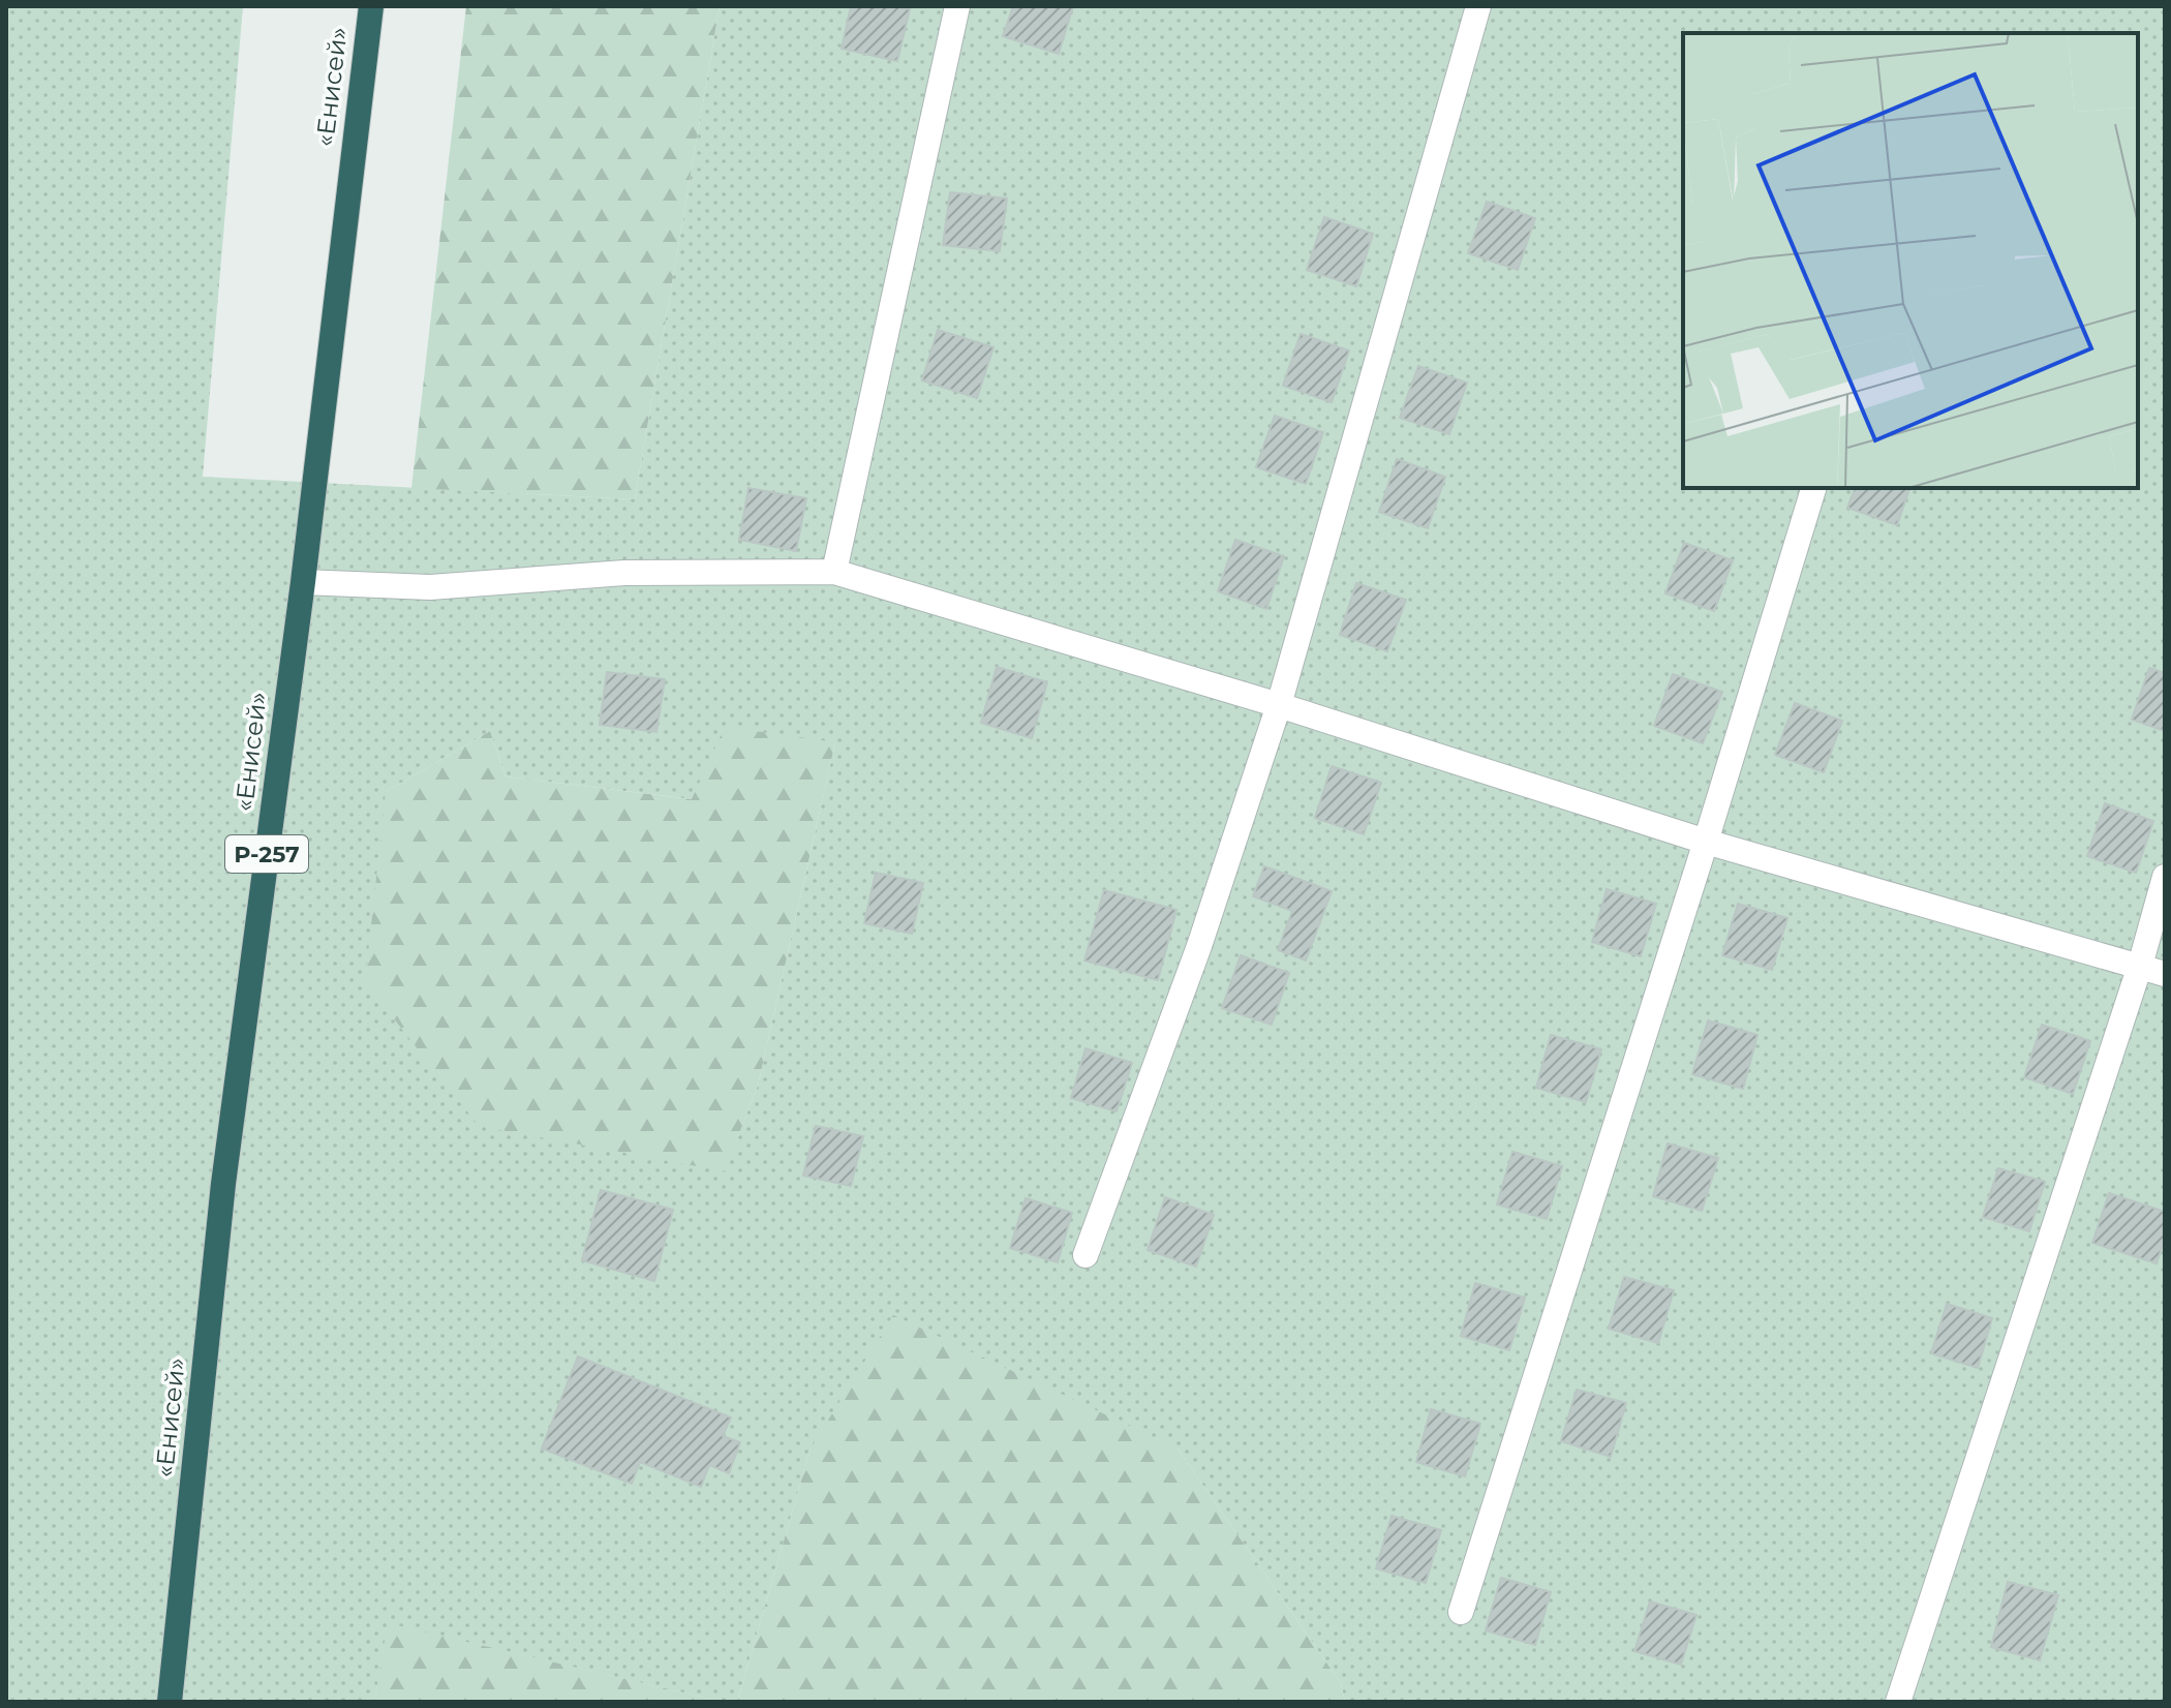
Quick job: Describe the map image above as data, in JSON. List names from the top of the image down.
{
  "streets": {
    "highway": ["«Енисей»", "Р-257"]
  }
}
